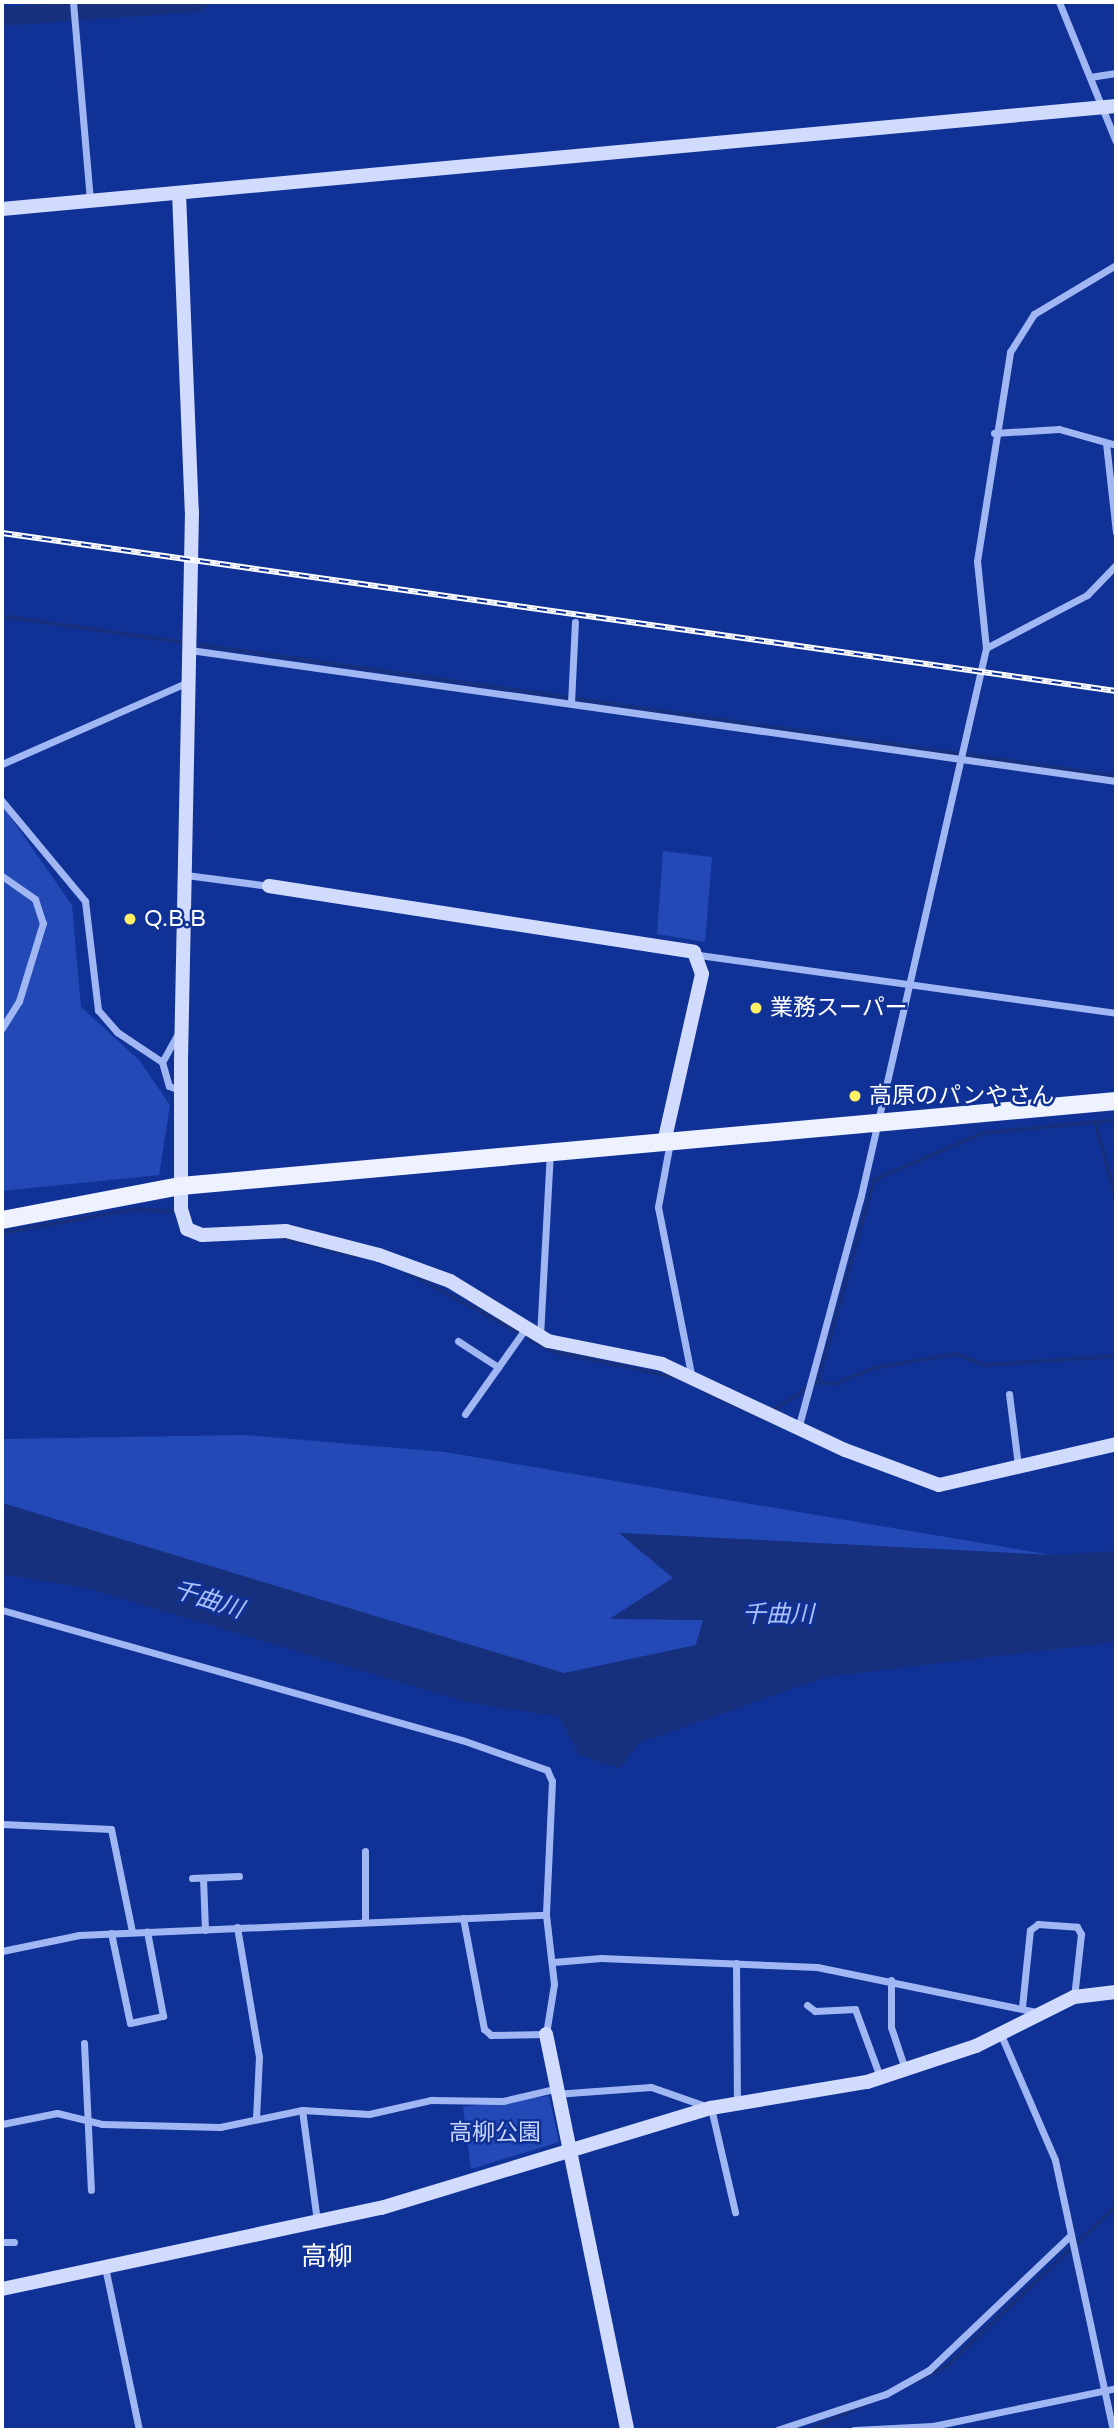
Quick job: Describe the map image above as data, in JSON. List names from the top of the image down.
{
  "districts": ["高柳"],
  "water": ["千曲川"],
  "parks": ["高柳公園"],
  "places": ["Q.B.B", "業務スーパー", "高原のパンやさん"]
}
